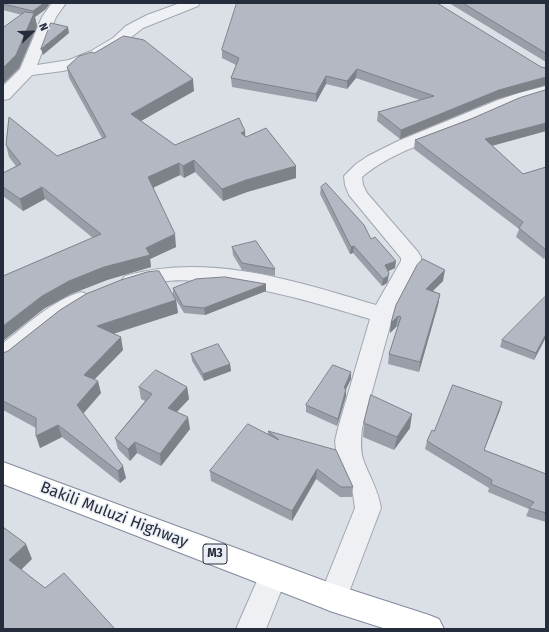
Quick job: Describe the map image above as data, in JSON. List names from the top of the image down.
{
  "streets": {
    "highway": ["Bakili Muluzi Highway", "M3"]
  },
  "north": "top right"
}
